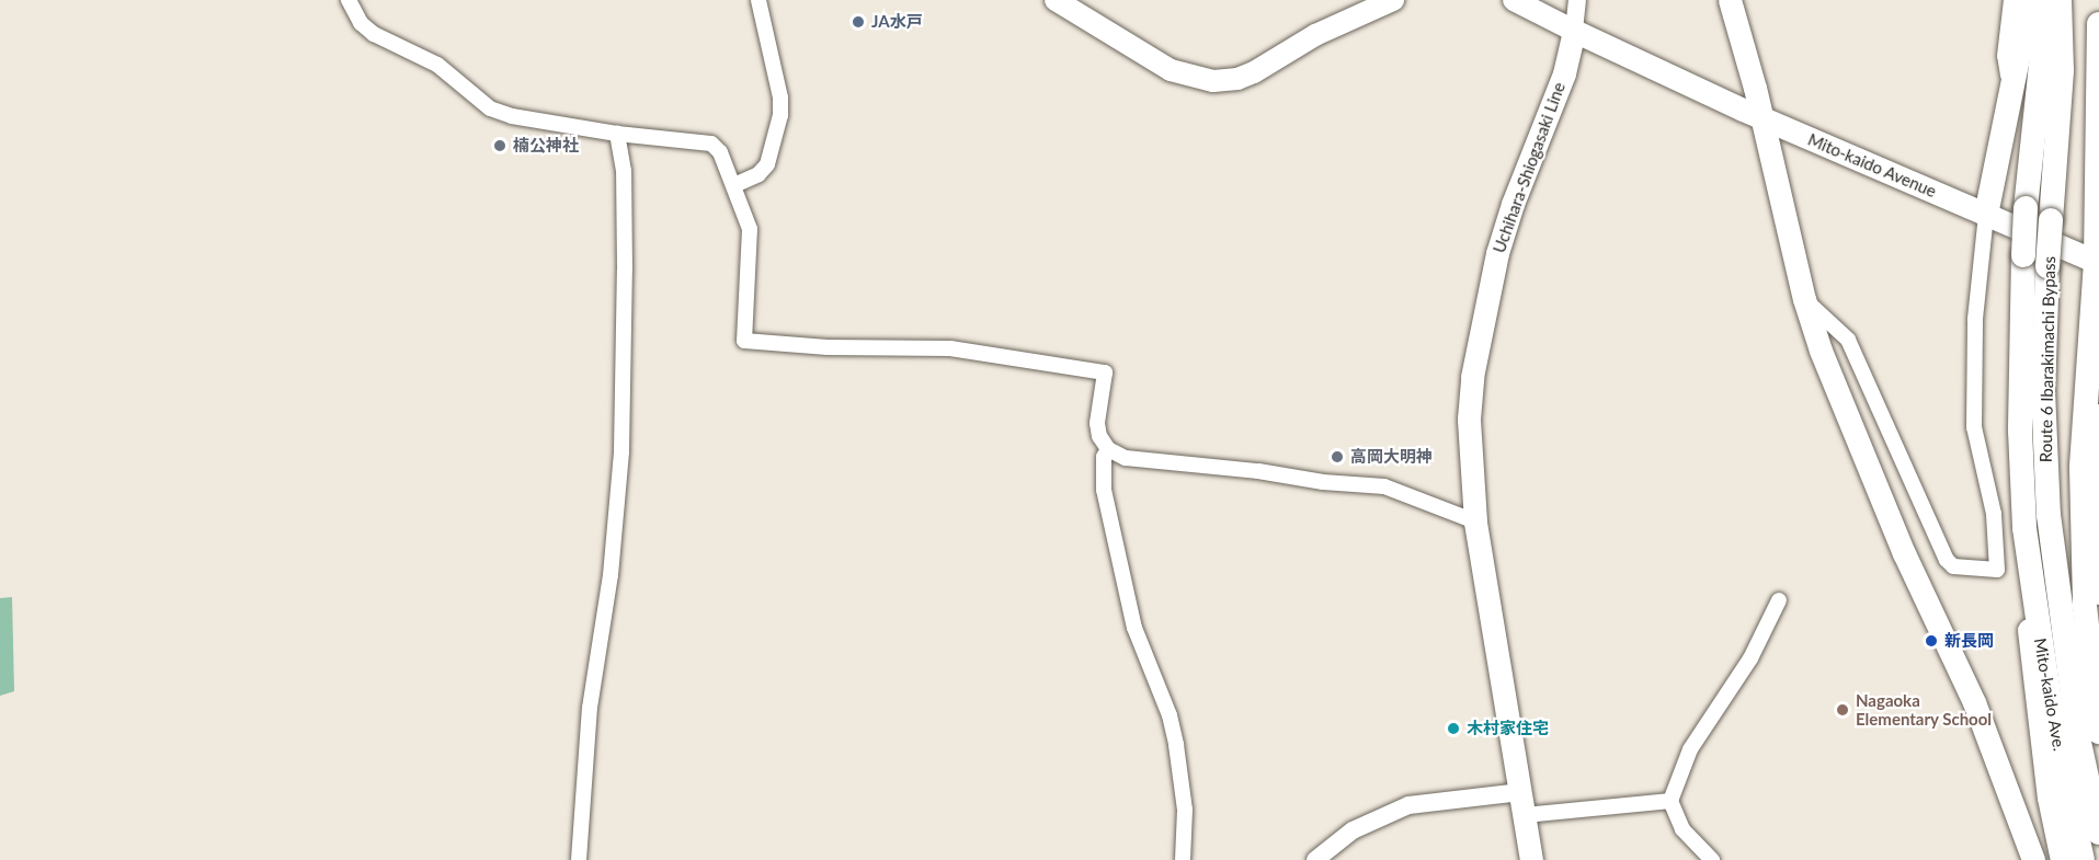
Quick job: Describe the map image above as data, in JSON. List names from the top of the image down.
{
  "streets": {
    "highway": ["Route 6 Ibarakimachi Bypass", "Mito-kaido Ave."],
    "main road": ["Mito-kaido Avenue", "Uchihara-Shiogasaki Line"]
  },
  "crossings": [
    ["Route 6 Ibarakimachi Bypass", "Mito-kaido Ave."]
  ],
  "places": [
    "JA水戸",
    "楠公神社",
    "高岡大明神",
    "新長岡",
    "Nagaoka Elementary School",
    "木村家住宅"
  ]
}
